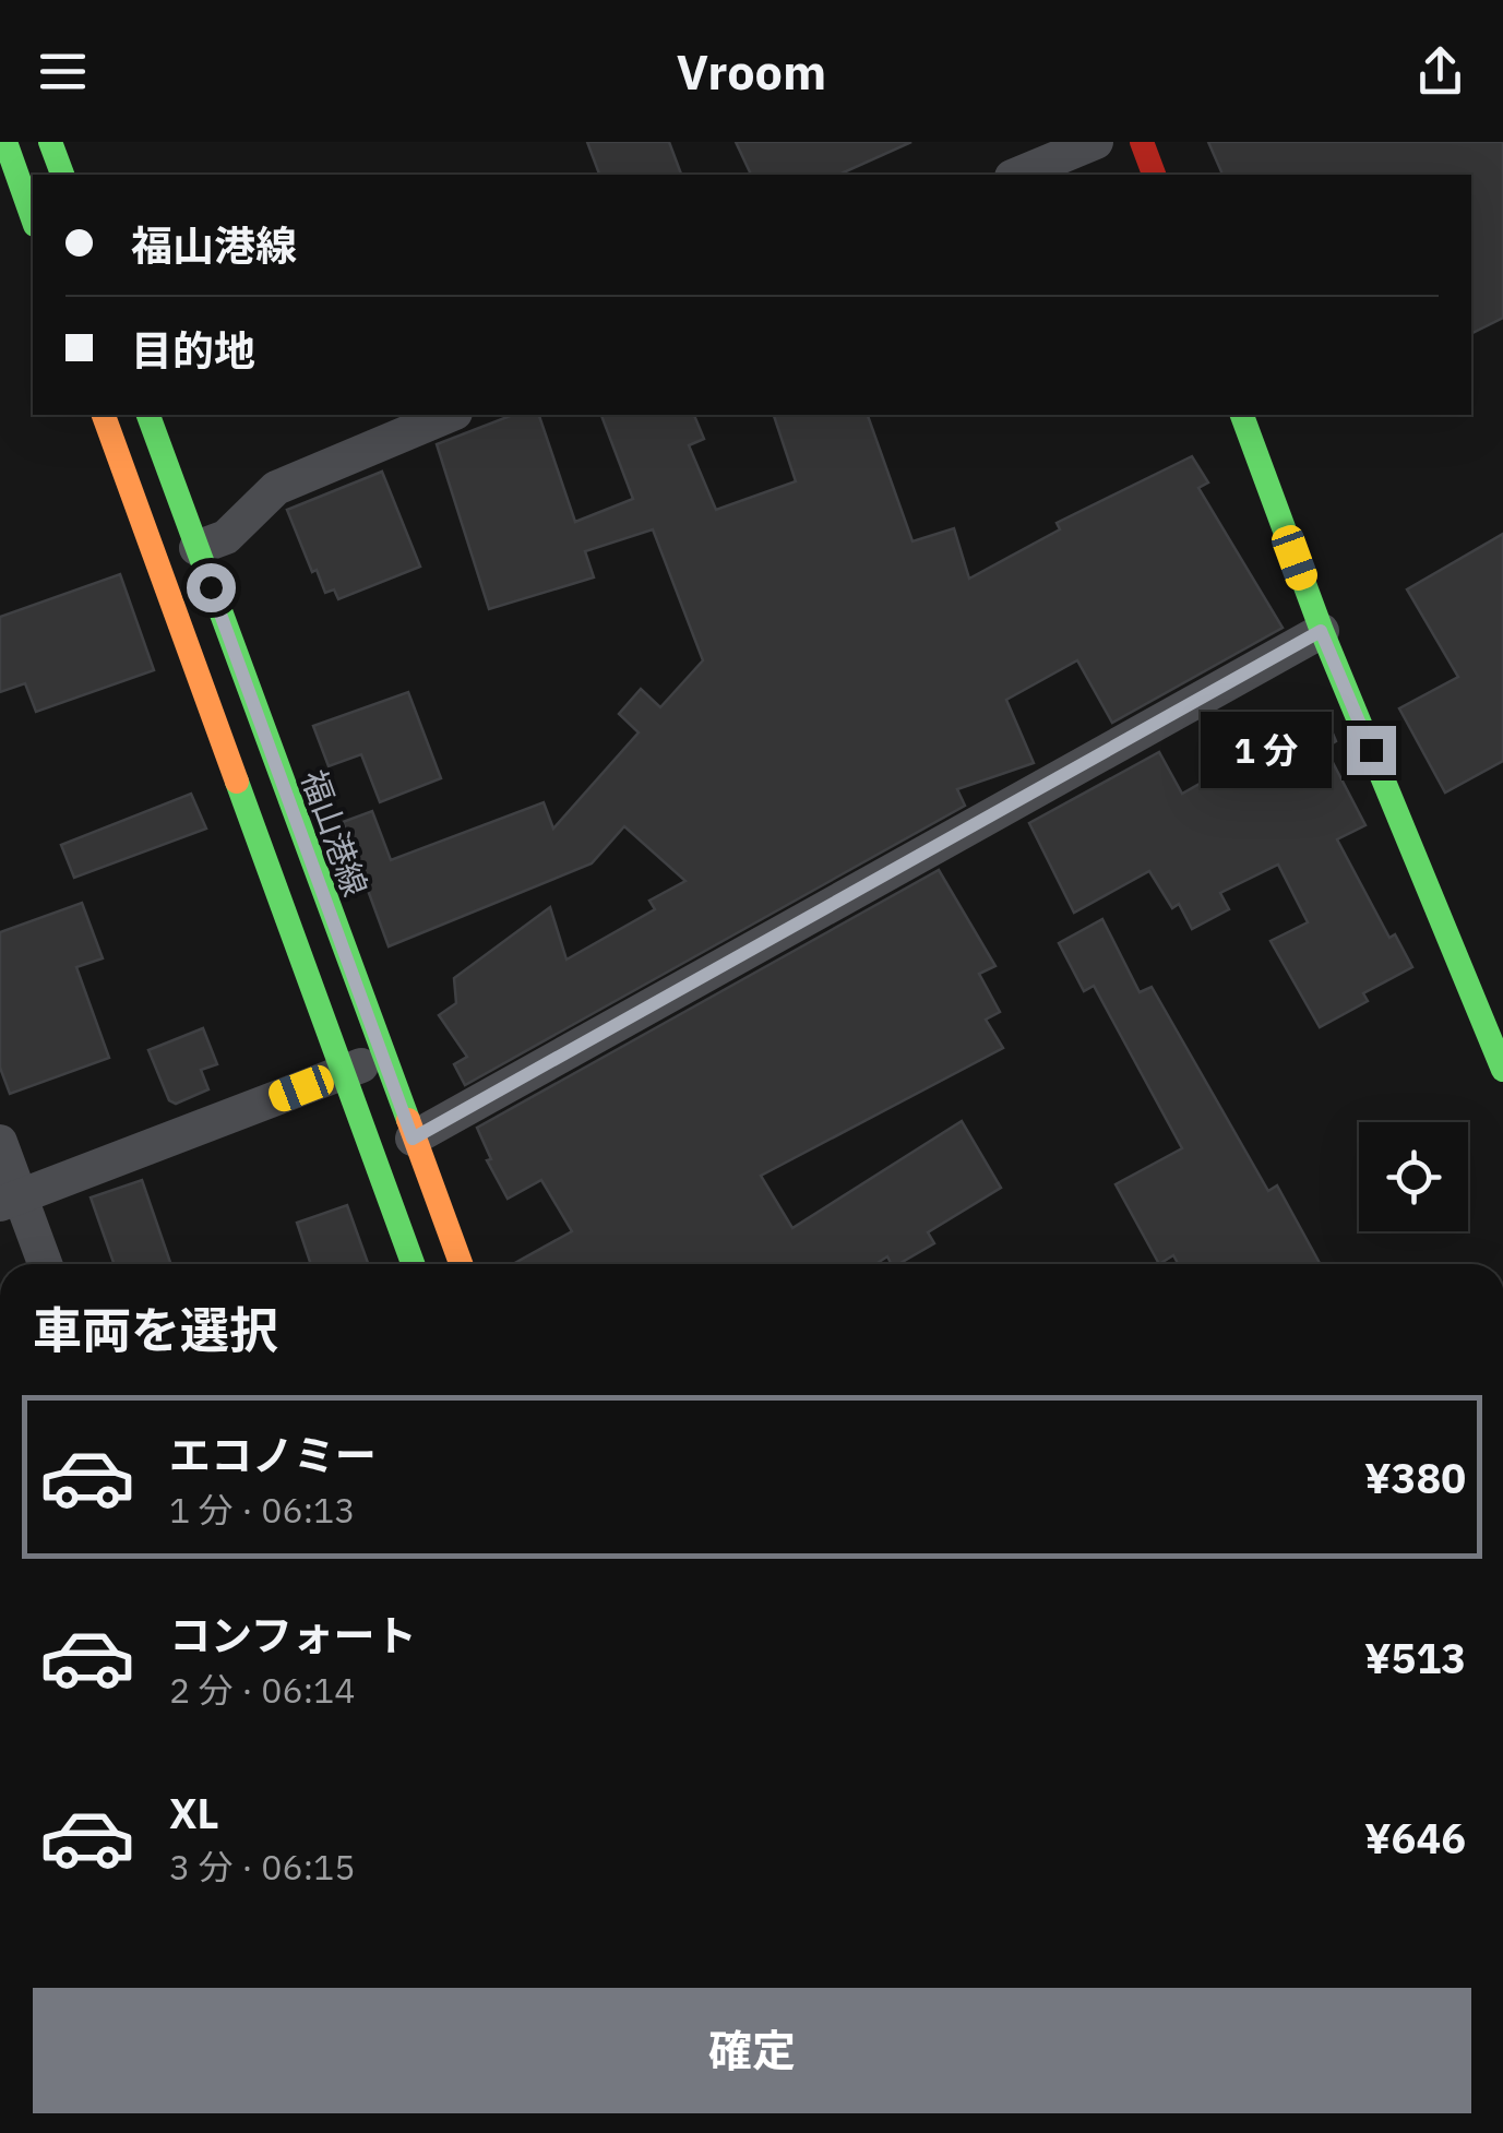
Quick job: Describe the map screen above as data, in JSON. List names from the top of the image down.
{
  "streets": {
    "main road": ["福山港線"]
  },
  "page": {
    "header": "Vroom",
    "banner": ["福山港線", "目的地"],
    "bubble": "1 分",
    "heading": "車両を選択",
    "list": [
      {
        "name": "エコノミー",
        "note": "1 分 · 06:13",
        "value": "¥380"
      },
      {
        "name": "コンフォート",
        "note": "2 分 · 06:14",
        "value": "¥513"
      },
      {
        "name": "XL",
        "note": "3 分 · 06:15",
        "value": "¥646"
      }
    ],
    "buttons": "確定"
  }
}
